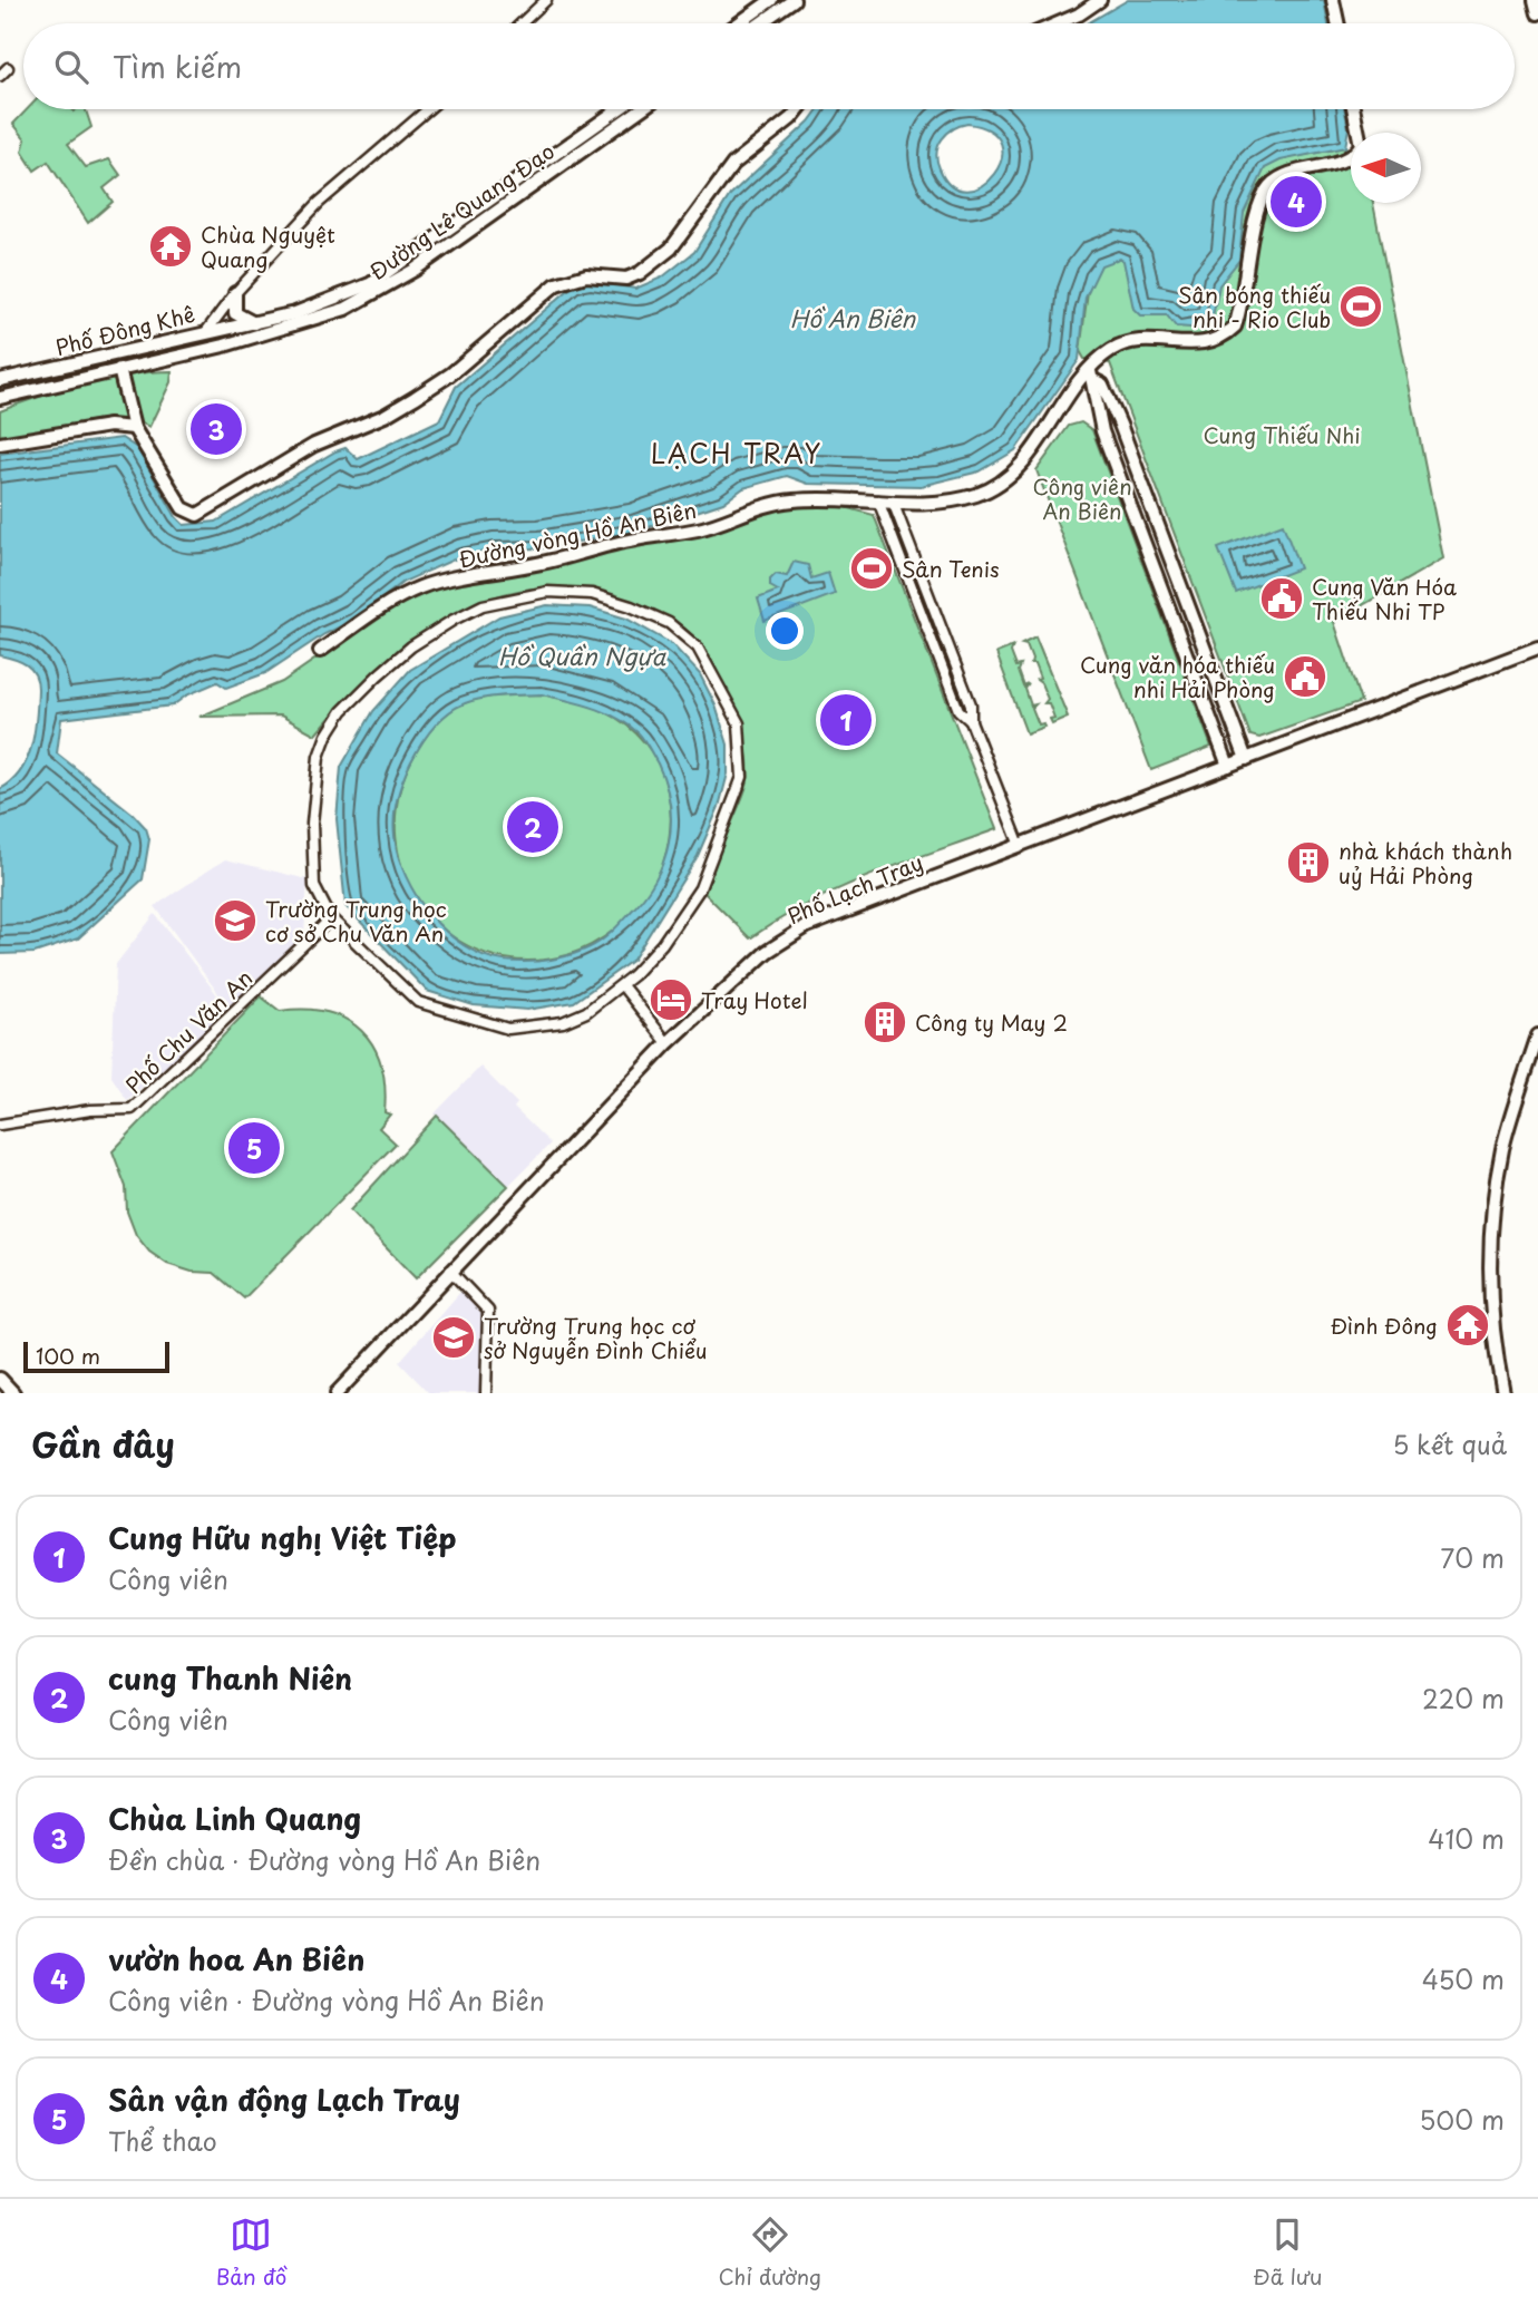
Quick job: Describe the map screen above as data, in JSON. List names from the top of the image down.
{
  "streets": {
    "street": [
      "Đường Lê Quang Đạo",
      "Phố Đông Khê",
      "Đường vòng Hồ An Biên",
      "Phố Lạch Tray",
      "Phố Chu Văn An"
    ]
  },
  "crossings": [
    ["Đường Lê Quang Đạo", "Phố Đông Khê"]
  ],
  "districts": ["LẠCH TRAY"],
  "water": ["Hồ An Biên", "Hồ Quần Ngựa"],
  "parks": ["Cung Thiếu Nhi", "Công viên An Biên"],
  "places": {
    "temple": ["Chùa Nguyệt Quang", "Đình Đông"],
    "sports": ["Sân bóng thiếu nhi - Rio Club", "Sân Tenis"],
    "public building": ["Cung Văn Hóa Thiếu Nhi TP", "Cung văn hóa thiếu nhi Hải Phòng"],
    "building": ["nhà khách thành uỷ Hải Phòng", "Công ty May 2"],
    "school or university": ["Trường Trung học cơ sở Chu Văn An", "Trường Trung học cơ sở Nguyễn Đình Chiểu"],
    "hotel": ["Tray Hotel"]
  },
  "scale_bar": "100 m",
  "north": "left",
  "page": {
    "search": "Tìm kiếm",
    "pins": [
      "4",
      "3",
      "1",
      "2",
      "5"
    ],
    "scale": "100 m",
    "heading": ["Gần đây", "5 kết quả"],
    "list": [
      {
        "mark": "1",
        "name": "Cung Hữu nghị Việt Tiệp",
        "note": "Công viên",
        "value": "70 m"
      },
      {
        "mark": "2",
        "name": "cung Thanh Niên",
        "note": "Công viên",
        "value": "220 m"
      },
      {
        "mark": "3",
        "name": "Chùa Linh Quang",
        "note": "Đền chùa · Đường vòng Hồ An Biên",
        "value": "410 m"
      },
      {
        "mark": "4",
        "name": "vườn hoa An Biên",
        "note": "Công viên · Đường vòng Hồ An Biên",
        "value": "450 m"
      },
      {
        "mark": "5",
        "name": "Sân vận động Lạch Tray",
        "note": "Thể thao",
        "value": "500 m"
      }
    ],
    "nav": ["Bản đồ", "Chỉ đường", "Đã lưu"]
  }
}
